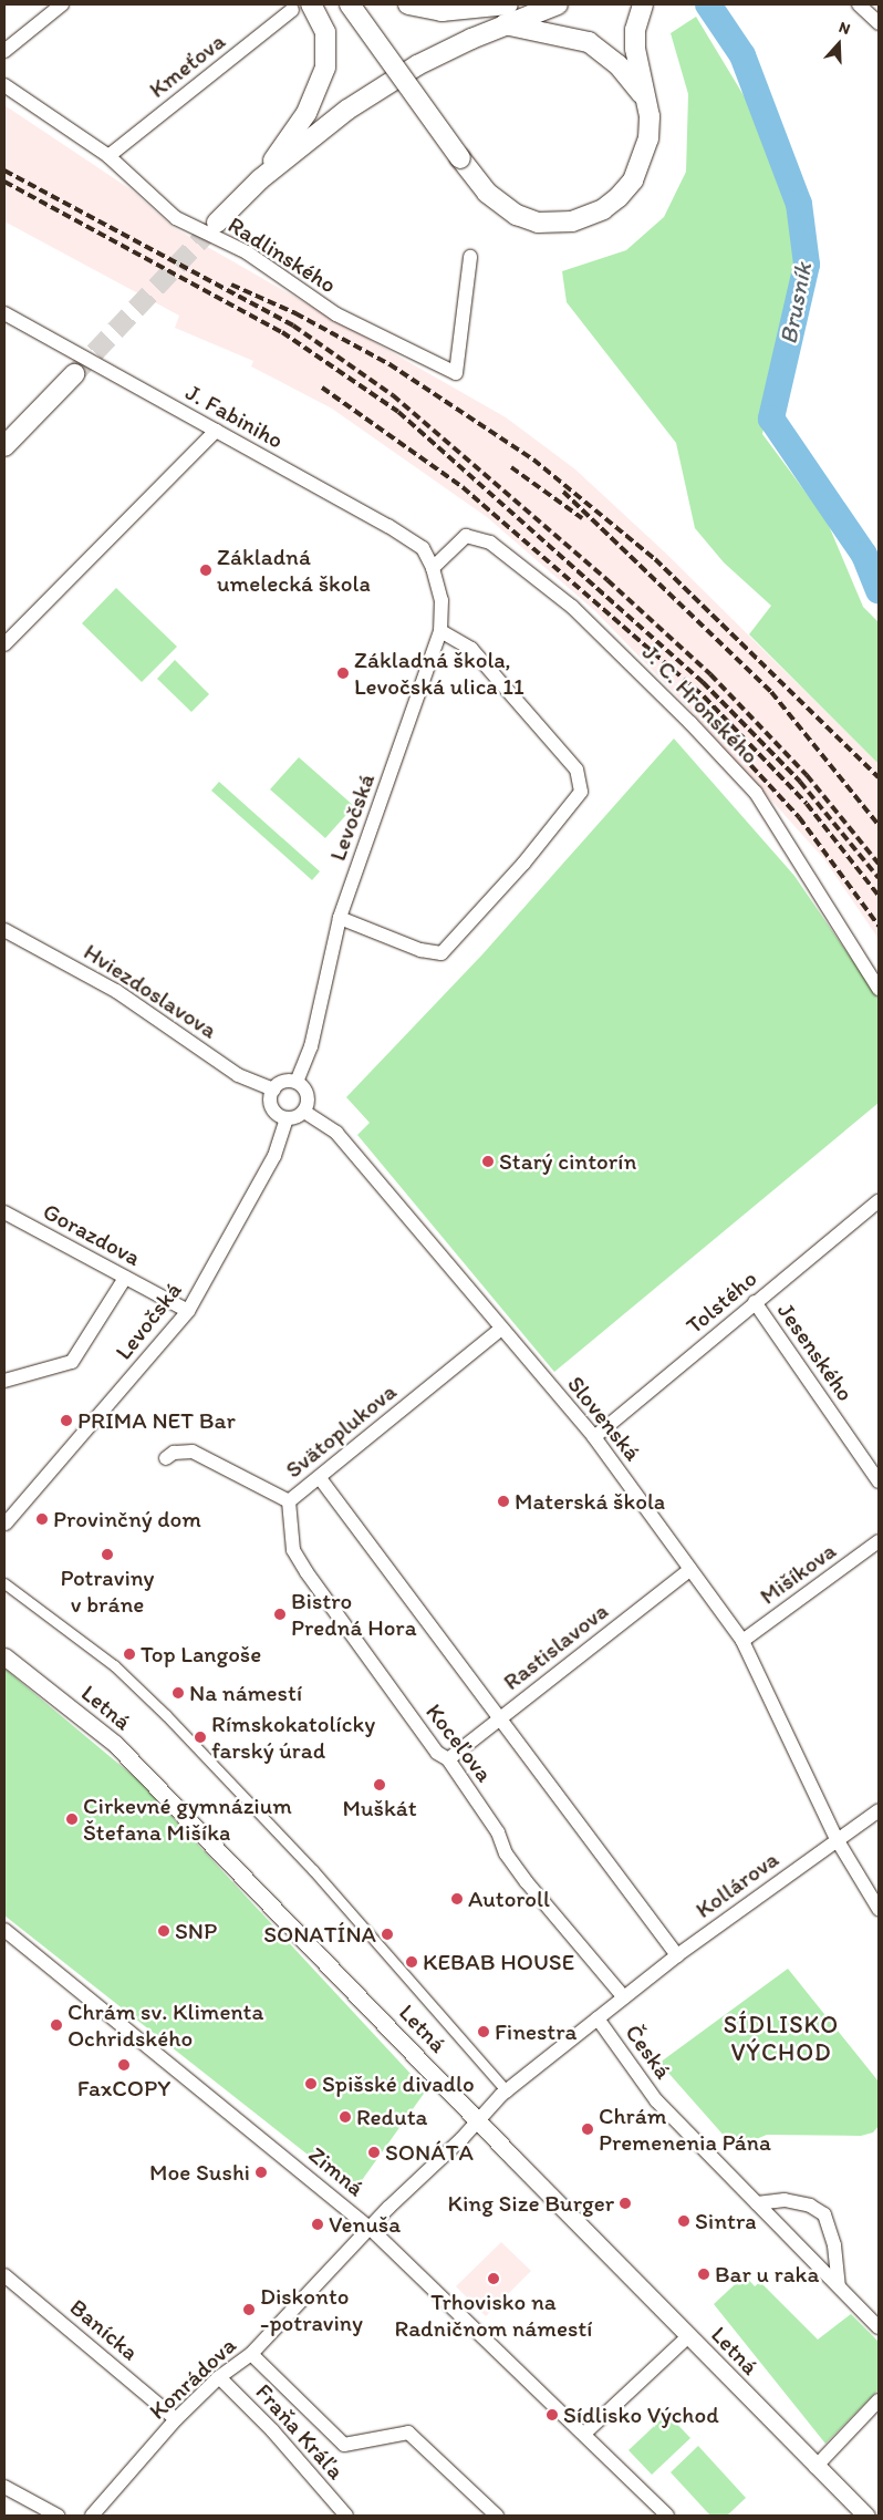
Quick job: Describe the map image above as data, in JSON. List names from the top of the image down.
{
  "streets": {
    "street": [
      "Kmeťova",
      "Radlinského",
      "J. Fabiniho",
      "J. C. Hronského",
      "Levočská",
      "Hviezdoslavova",
      "Gorazdova",
      "Tolstého",
      "Jesenského",
      "Slovenská",
      "Svätoplukova",
      "Mišíkova",
      "Rastislavova",
      "Letná",
      "Koceľova",
      "Kollárova",
      "Česká",
      "Zimná",
      "Banícka",
      "Konrádova",
      "Fraňa Kráľa"
    ]
  },
  "crossings": [
    ["Kmeťova", "Radlinského"],
    ["J. Fabiniho", "J. C. Hronského"],
    ["J. Fabiniho", "Levočská"],
    ["J. C. Hronského", "Levočská"],
    ["Levočská", "Hviezdoslavova"],
    ["Levočská", "Gorazdova"],
    ["Levočská", "Slovenská"],
    ["Hviezdoslavova", "Slovenská"],
    ["Tolstého", "Jesenského"],
    ["Tolstého", "Slovenská"],
    ["Slovenská", "Svätoplukova"],
    ["Slovenská", "Mišíkova"],
    ["Slovenská", "Rastislavova"],
    ["Slovenská", "Kollárova"],
    ["Svätoplukova", "Koceľova"],
    ["Rastislavova", "Koceľova"],
    ["Letná", "Kollárova"],
    ["Letná", "Konrádova"],
    ["Koceľova", "Kollárova"],
    ["Kollárova", "Česká"],
    ["Kollárova", "Konrádova"],
    ["Zimná", "Konrádova"],
    ["Banícka", "Konrádova"],
    ["Konrádova", "Fraňa Kráľa"]
  ],
  "districts": ["SÍDLISKO VÝCHOD"],
  "water": ["Brusník"],
  "places": [
    "Základná umelecká škola",
    "Základná škola, Levočská ulica 11",
    "Starý cintorín",
    "PRIMA NET Bar",
    "Materská škola",
    "Provinčný dom",
    "Potraviny v bráne",
    "Bistro Predná Hora",
    "Top Langoše",
    "Na námestí",
    "Rímskokatolícky farský úrad",
    "Muškát",
    "Cirkevné gymnázium Štefana Mišíka",
    "Autoroll",
    "SNP",
    "SONATÍNA",
    "KEBAB HOUSE",
    "Chrám sv. Klimenta Ochridského",
    "Finestra",
    "FaxCOPY",
    "Spišské divadlo",
    "Reduta",
    "Chrám Premenenia Pána",
    "SONÁTA",
    "Moe Sushi",
    "King Size Burger",
    "Sintra",
    "Venuša",
    "Bar u raka",
    "Trhovisko na Radničnom námestí",
    "Diskonto -potraviny",
    "Sídlisko Východ"
  ],
  "north": "top"
}
